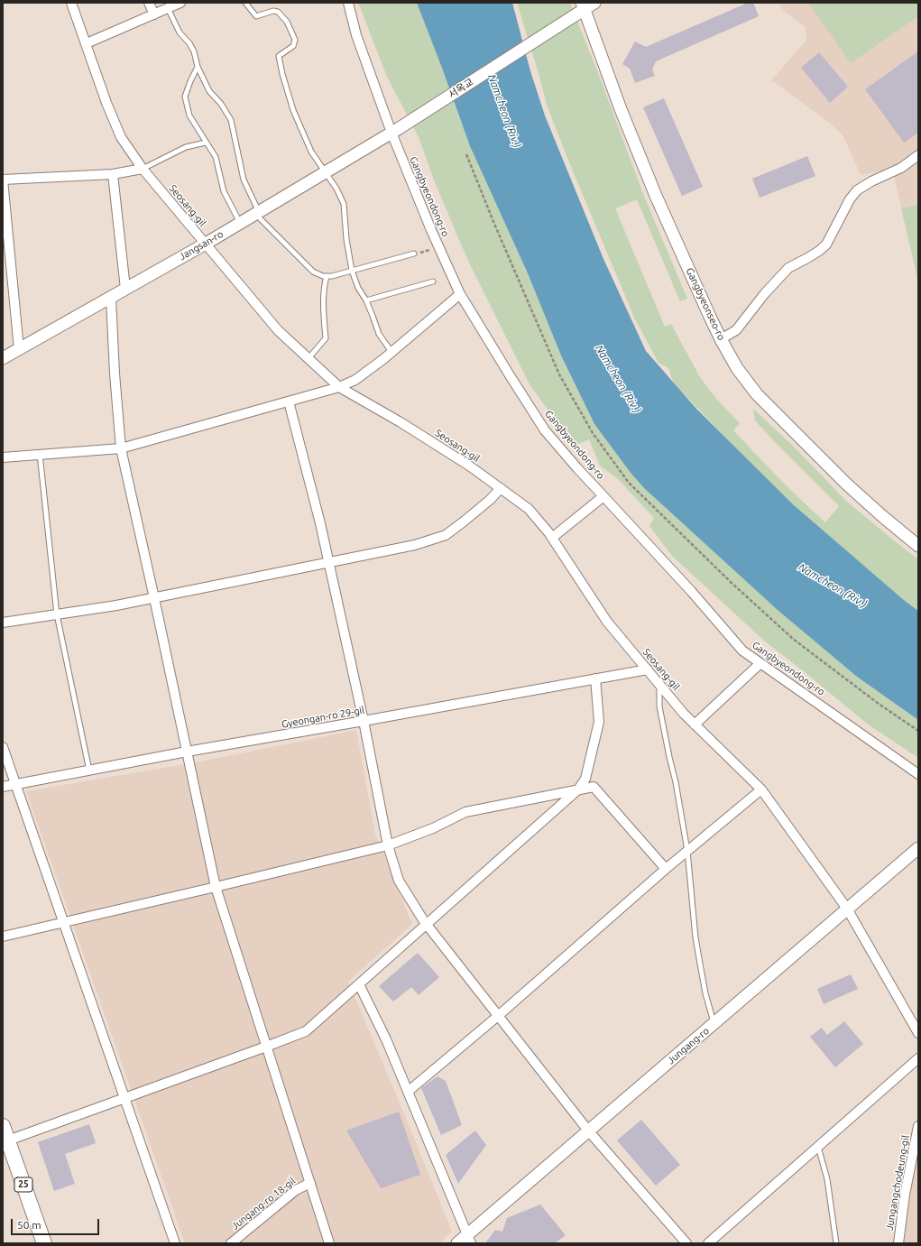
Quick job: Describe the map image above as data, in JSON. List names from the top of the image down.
{
  "streets": {
    "main road": ["25"],
    "street": [
      "서옥교",
      "Gangbyeondong-ro",
      "Seosang-gil",
      "Jangsan-ro",
      "Gangbyeonseo-ro",
      "Gyeongan-ro 29-gil",
      "Jungang-ro",
      "Jungangchodeung-gil",
      "Jungang-ro 18-gil"
    ]
  },
  "crossings": [
    ["서옥교", "Gangbyeondong-ro"],
    ["서옥교", "Jangsan-ro"],
    ["서옥교", "Gangbyeonseo-ro"],
    ["Gangbyeondong-ro", "Jangsan-ro"],
    ["Seosang-gil", "Jangsan-ro"],
    ["Seosang-gil", "Gyeongan-ro 29-gil"],
    ["Seosang-gil", "Jungang-ro"]
  ],
  "water": ["Namcheon (Riv.)"],
  "scale_bar": "50 m"
}
